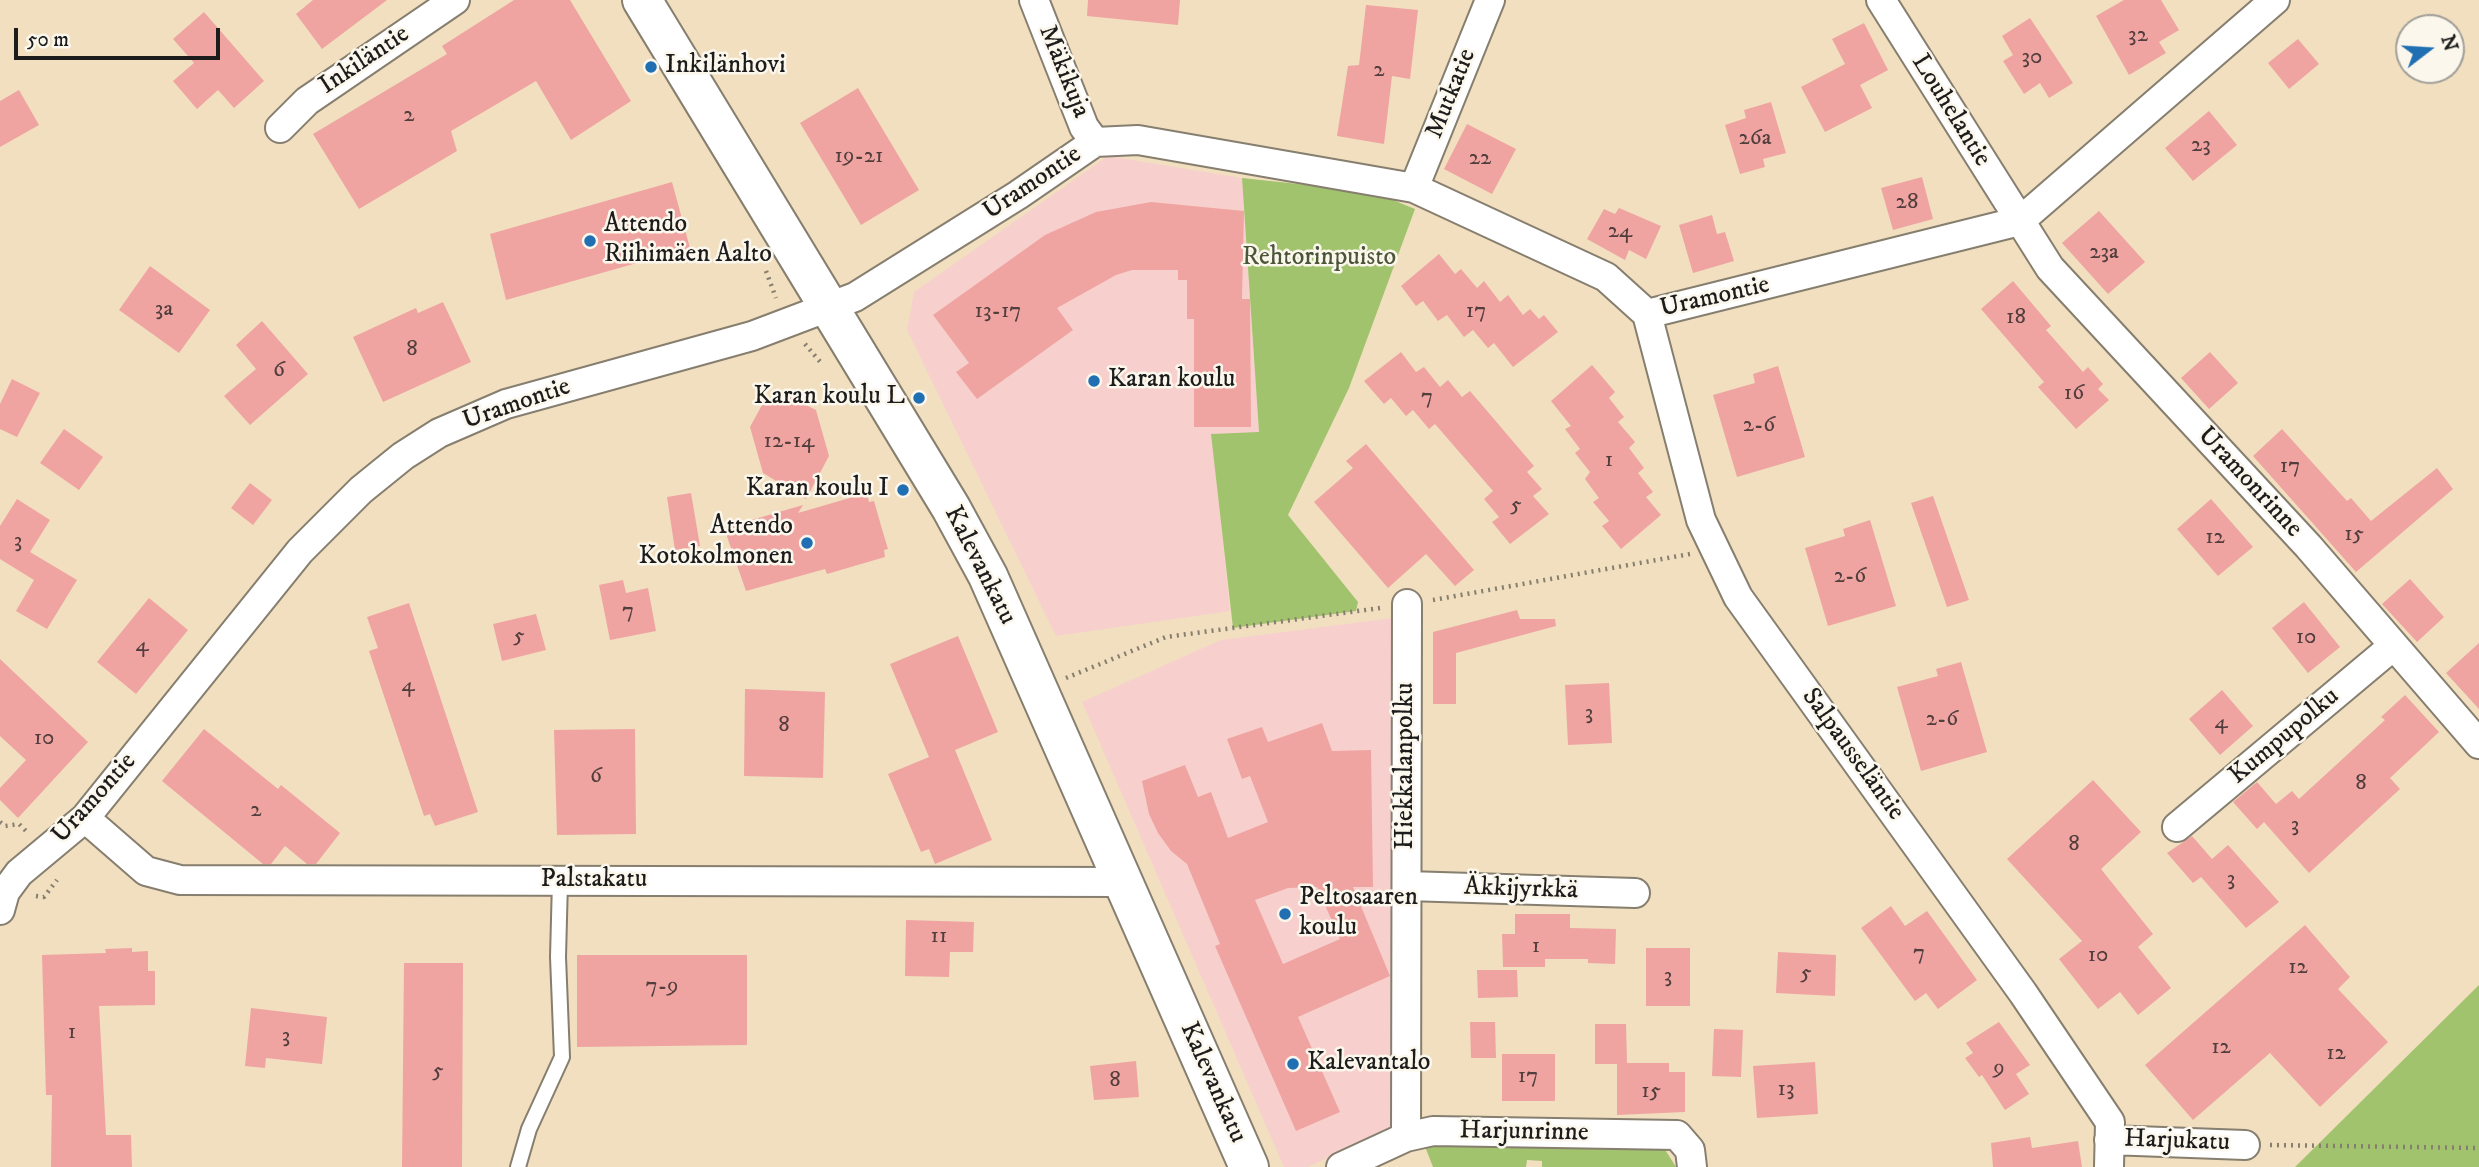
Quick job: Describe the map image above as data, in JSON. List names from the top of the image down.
{
  "streets": {
    "street": [
      "Inkiläntie",
      "Mäkikuja",
      "Mutkatie",
      "Louhelantie",
      "Uramontie",
      "Uramonrinne",
      "Kalevankatu",
      "Kumpupolku",
      "Salpausseläntie",
      "Hiekkalanpolku",
      "Palstakatu",
      "Äkkijyrkkä",
      "Harjunrinne",
      "Harjukatu"
    ]
  },
  "crossings": [
    ["Mäkikuja", "Uramontie"],
    ["Mutkatie", "Uramontie"],
    ["Louhelantie", "Uramontie"],
    ["Louhelantie", "Uramonrinne"],
    ["Uramontie", "Uramonrinne"],
    ["Uramontie", "Kalevankatu"],
    ["Uramontie", "Salpausseläntie"],
    ["Uramontie", "Palstakatu"],
    ["Uramonrinne", "Kumpupolku"],
    ["Kalevankatu", "Palstakatu"],
    ["Salpausseläntie", "Harjukatu"],
    ["Hiekkalanpolku", "Äkkijyrkkä"],
    ["Hiekkalanpolku", "Harjunrinne"]
  ],
  "parks": ["Rehtorinpuisto"],
  "places": [
    "Inkilänhovi",
    "Attendo Riihimäen Aalto",
    "Karan koulu",
    "Karan koulu L",
    "Karan koulu I",
    "Attendo Kotokolmonen",
    "Peltosaaren koulu",
    "Kalevantalo"
  ],
  "house_numbers": [
    "32",
    "30",
    "2",
    "2",
    "26a",
    "23",
    "19-21",
    "22",
    "28",
    "24",
    "23a",
    "3a",
    "13-17",
    "17",
    "18",
    "8",
    "6",
    "16",
    "7",
    "2-6",
    "12-14",
    "1",
    "17",
    "5",
    "15",
    "12",
    "3",
    "2-6",
    "7",
    "5",
    "10",
    "4",
    "4",
    "3",
    "2-6",
    "4",
    "8",
    "10",
    "6",
    "8",
    "2",
    "3",
    "8",
    "3",
    "11",
    "1",
    "7",
    "10",
    "12",
    "5",
    "3",
    "7-9",
    "1",
    "3",
    "12",
    "12",
    "9",
    "5",
    "17",
    "8",
    "13",
    "15"
  ],
  "scale_bar": "50 m",
  "north": "right"
}
